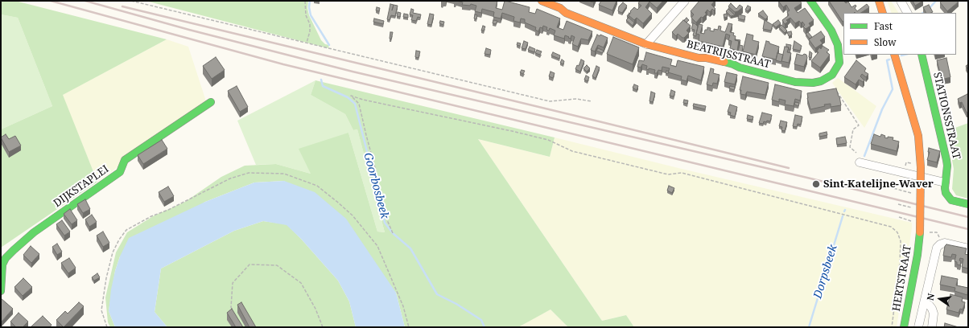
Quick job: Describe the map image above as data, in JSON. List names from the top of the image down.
{
  "streets": {
    "street": [
      "BEATRIJSSTRAAT",
      "STATIONSSTRAAT",
      "DIJKSTAPLEI",
      "HERTSTRAAT"
    ]
  },
  "water": ["Goorbosbeek", "Dorpsbeek"],
  "places": ["Sint-Katelijne-Waver"],
  "legend": ["Fast", "Slow"],
  "north": "left"
}
